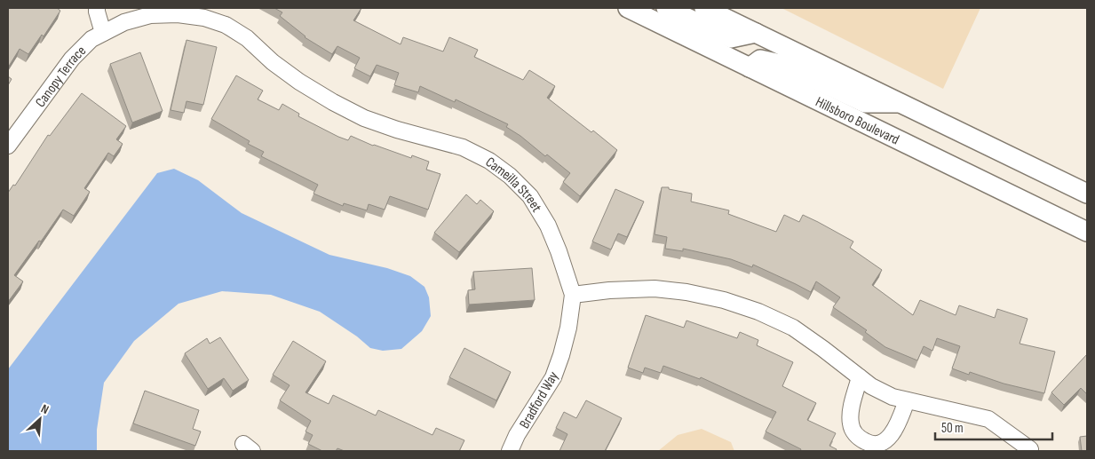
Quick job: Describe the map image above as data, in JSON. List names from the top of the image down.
{
  "streets": {
    "street": [
      "Canopy Terrace",
      "Hillsboro Boulevard",
      "Cameilla Street",
      "Bradford Way"
    ]
  },
  "crossings": [
    ["Canopy Terrace", "Cameilla Street"],
    ["Cameilla Street", "Bradford Way"]
  ],
  "scale_bar": "50 m",
  "north": "top right"
}
